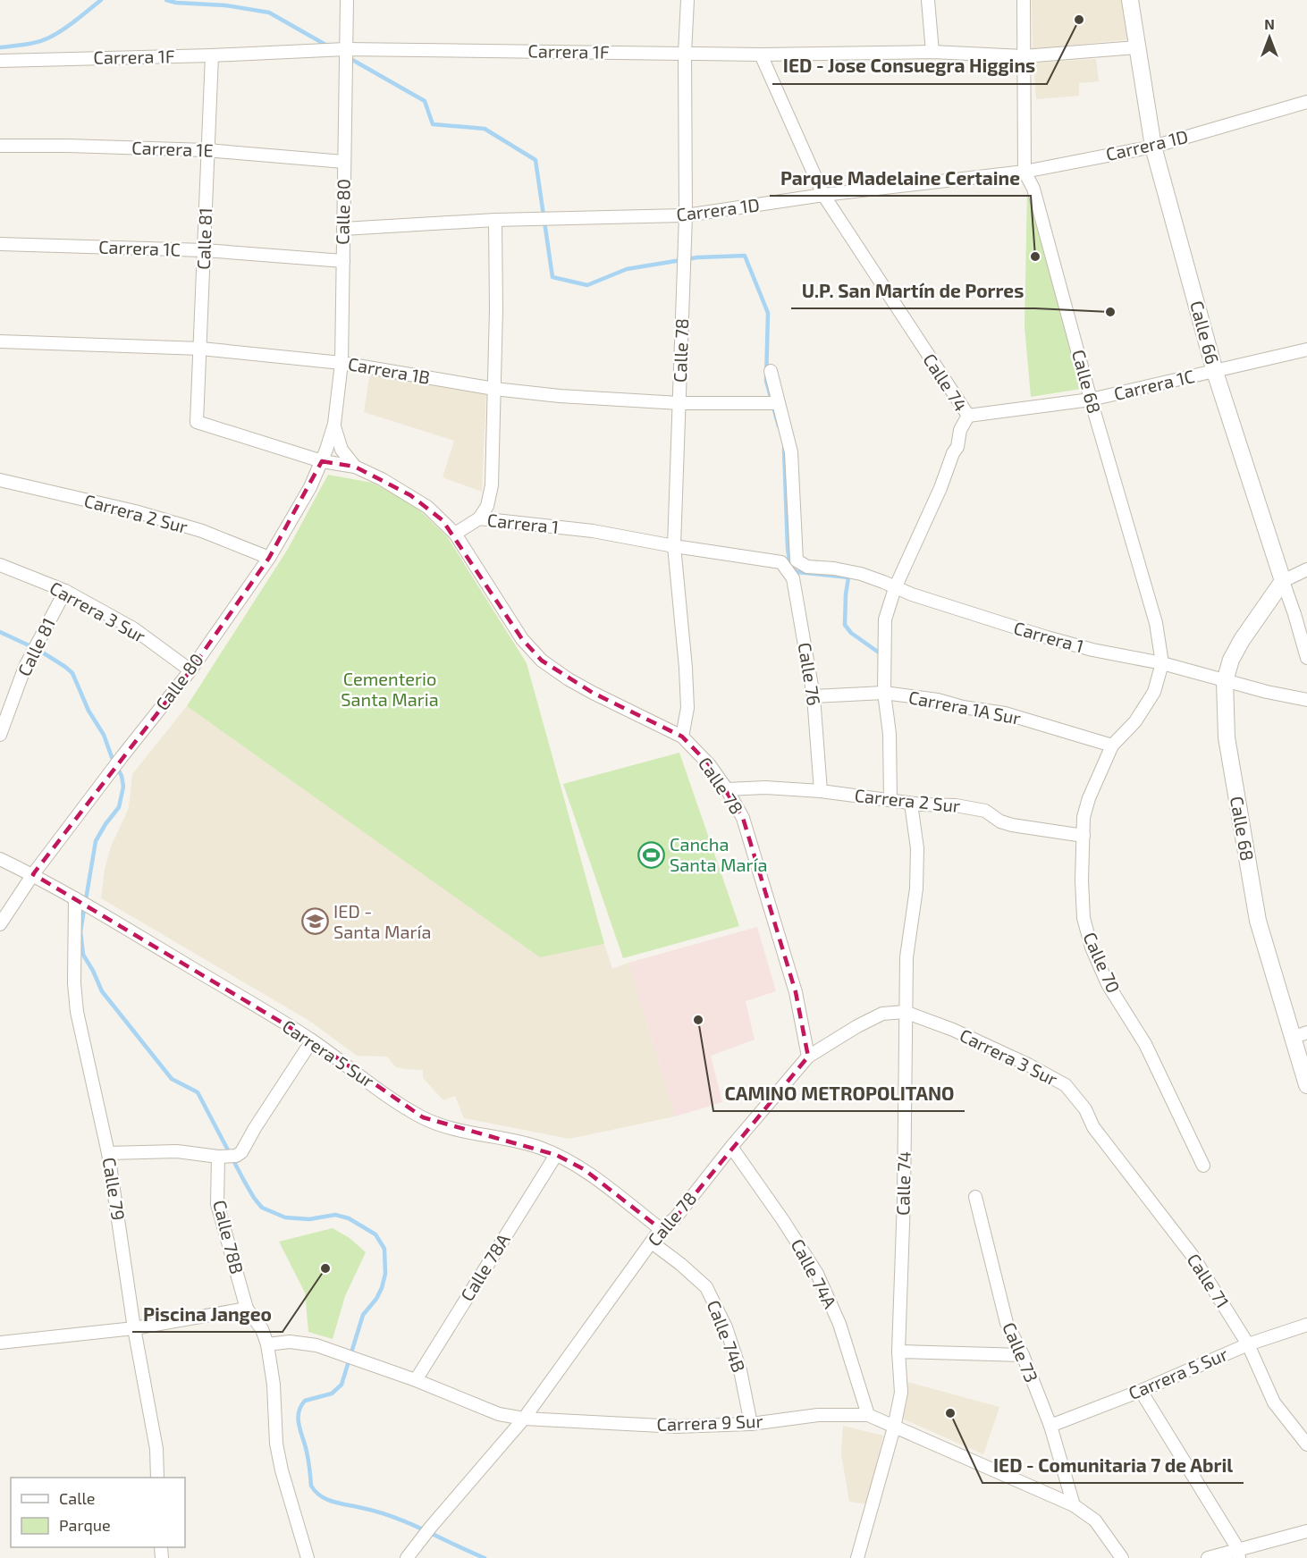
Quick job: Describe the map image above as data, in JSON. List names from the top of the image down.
{
  "streets": {
    "street": [
      "Carrera 1F",
      "Carrera 1D",
      "Carrera 1E",
      "Calle 80",
      "Calle 81",
      "Carrera 1C",
      "Calle 66",
      "Calle 78",
      "Carrera 1B",
      "Calle 68",
      "Calle 74",
      "Carrera 2 Sur",
      "Carrera 1",
      "Carrera 3 Sur",
      "Calle 76",
      "Carrera 1A Sur",
      "Calle 70",
      "Carrera 5 Sur",
      "Calle 79",
      "Calle 78B",
      "Calle 78A",
      "Calle 74A",
      "Calle 71",
      "Calle 74B",
      "Calle 73",
      "Carrera 9 Sur"
    ]
  },
  "crossings": [
    ["Carrera 1F", "Calle 80"],
    ["Carrera 1F", "Calle 81"],
    ["Carrera 1F", "Calle 66"],
    ["Carrera 1F", "Calle 78"],
    ["Carrera 1F", "Calle 68"],
    ["Carrera 1F", "Calle 74"],
    ["Carrera 1D", "Calle 80"],
    ["Carrera 1D", "Calle 66"],
    ["Carrera 1D", "Calle 78"],
    ["Carrera 1D", "Calle 68"],
    ["Carrera 1D", "Calle 74"],
    ["Carrera 1E", "Calle 80"],
    ["Carrera 1E", "Calle 81"],
    ["Calle 80", "Calle 81"],
    ["Calle 80", "Carrera 1C"],
    ["Calle 80", "Carrera 1B"],
    ["Calle 80", "Carrera 2 Sur"],
    ["Calle 80", "Carrera 3 Sur"],
    ["Calle 80", "Carrera 5 Sur"],
    ["Calle 81", "Carrera 1C"],
    ["Calle 81", "Carrera 1B"],
    ["Calle 81", "Carrera 3 Sur"],
    ["Carrera 1C", "Calle 66"],
    ["Carrera 1C", "Calle 68"],
    ["Carrera 1C", "Calle 74"],
    ["Calle 66", "Calle 68"],
    ["Calle 78", "Carrera 1B"],
    ["Calle 78", "Carrera 2 Sur"],
    ["Calle 78", "Carrera 1"],
    ["Calle 78", "Carrera 5 Sur"],
    ["Calle 78", "Calle 74A"],
    ["Calle 78", "Calle 74B"],
    ["Calle 78", "Carrera 9 Sur"],
    ["Carrera 1B", "Carrera 1"],
    ["Calle 68", "Carrera 1"],
    ["Calle 68", "Carrera 1A Sur"],
    ["Calle 68", "Calle 70"],
    ["Calle 74", "Carrera 2 Sur"],
    ["Calle 74", "Carrera 1"],
    ["Calle 74", "Carrera 3 Sur"],
    ["Calle 74", "Carrera 1A Sur"],
    ["Calle 74", "Carrera 9 Sur"],
    ["Carrera 2 Sur", "Calle 76"],
    ["Carrera 2 Sur", "Calle 70"],
    ["Carrera 1", "Calle 76"],
    ["Carrera 3 Sur", "Calle 71"],
    ["Calle 76", "Carrera 1A Sur"],
    ["Carrera 1A Sur", "Calle 70"],
    ["Carrera 5 Sur", "Calle 79"],
    ["Carrera 5 Sur", "Calle 78A"],
    ["Carrera 5 Sur", "Calle 71"],
    ["Carrera 5 Sur", "Calle 73"],
    ["Calle 78B", "Carrera 9 Sur"],
    ["Calle 78A", "Carrera 9 Sur"],
    ["Calle 74A", "Carrera 9 Sur"],
    ["Calle 74B", "Carrera 9 Sur"],
    ["Calle 73", "Carrera 9 Sur"]
  ],
  "parks": ["Cementerio Santa Maria"],
  "places": {
    "other": [
      "IED - Jose Consuegra Higgins",
      "Parque Madelaine Certaine",
      "U.P. San Martín de Porres",
      "CAMINO METROPOLITANO",
      "Piscina Jangeo",
      "IED - Comunitaria 7 de Abril"
    ],
    "sports": ["Cancha Santa María"],
    "school or university": ["IED - Santa María"]
  },
  "legend": ["Calle", "Parque"],
  "north": "top"
}
